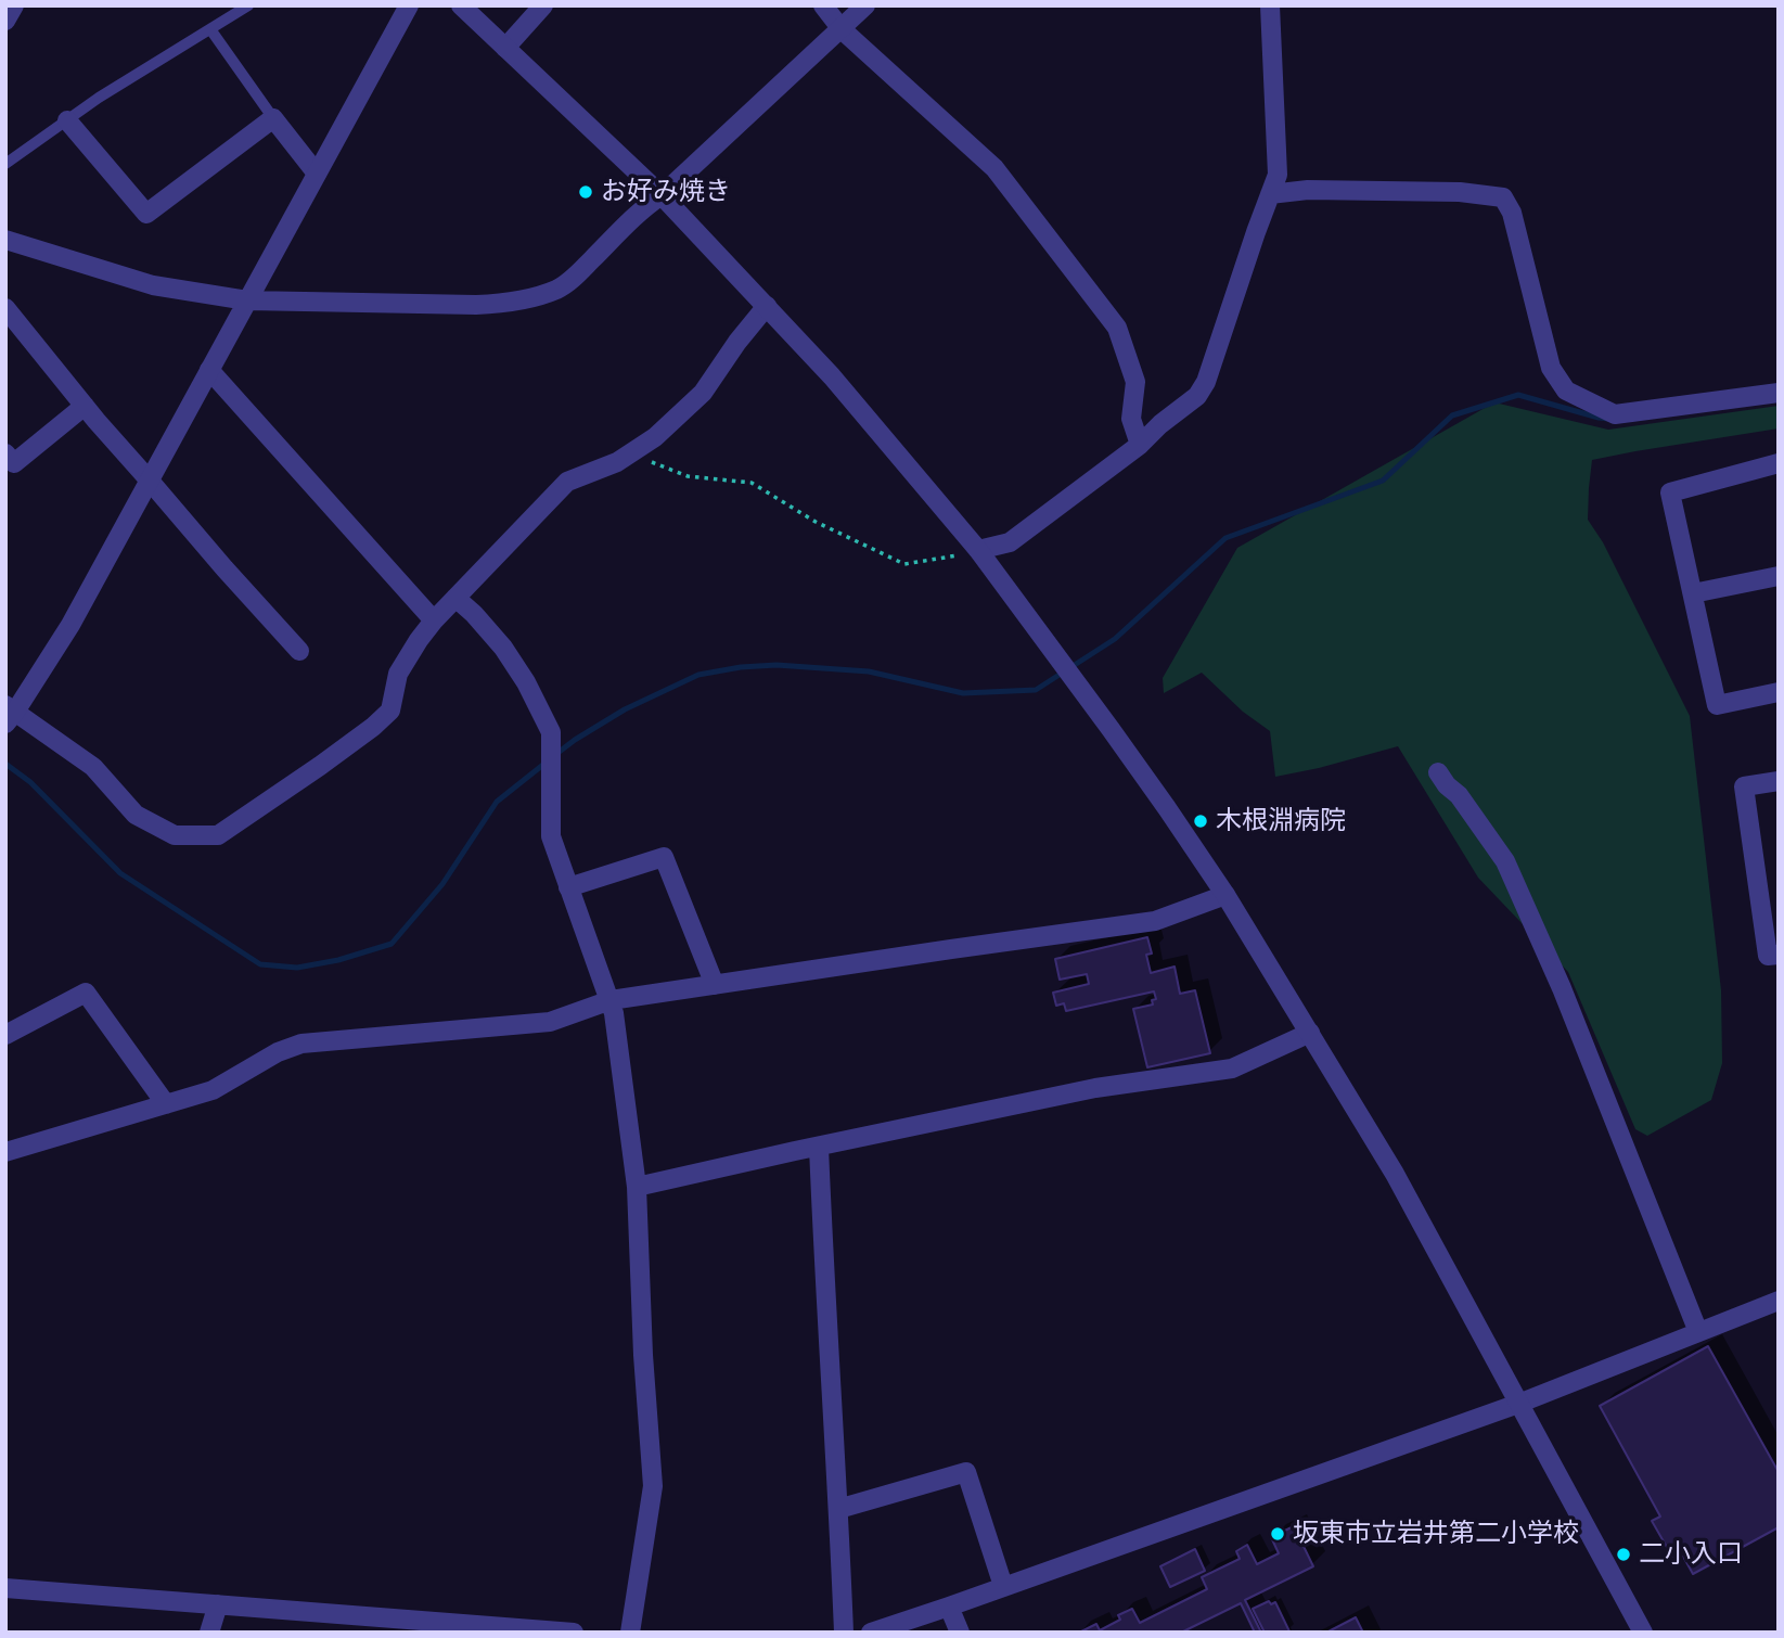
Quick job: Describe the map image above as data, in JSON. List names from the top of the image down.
{
  "places": [
    "お好み焼き",
    "木根淵病院",
    "坂東市立岩井第二小学校",
    "二小入口"
  ]
}
